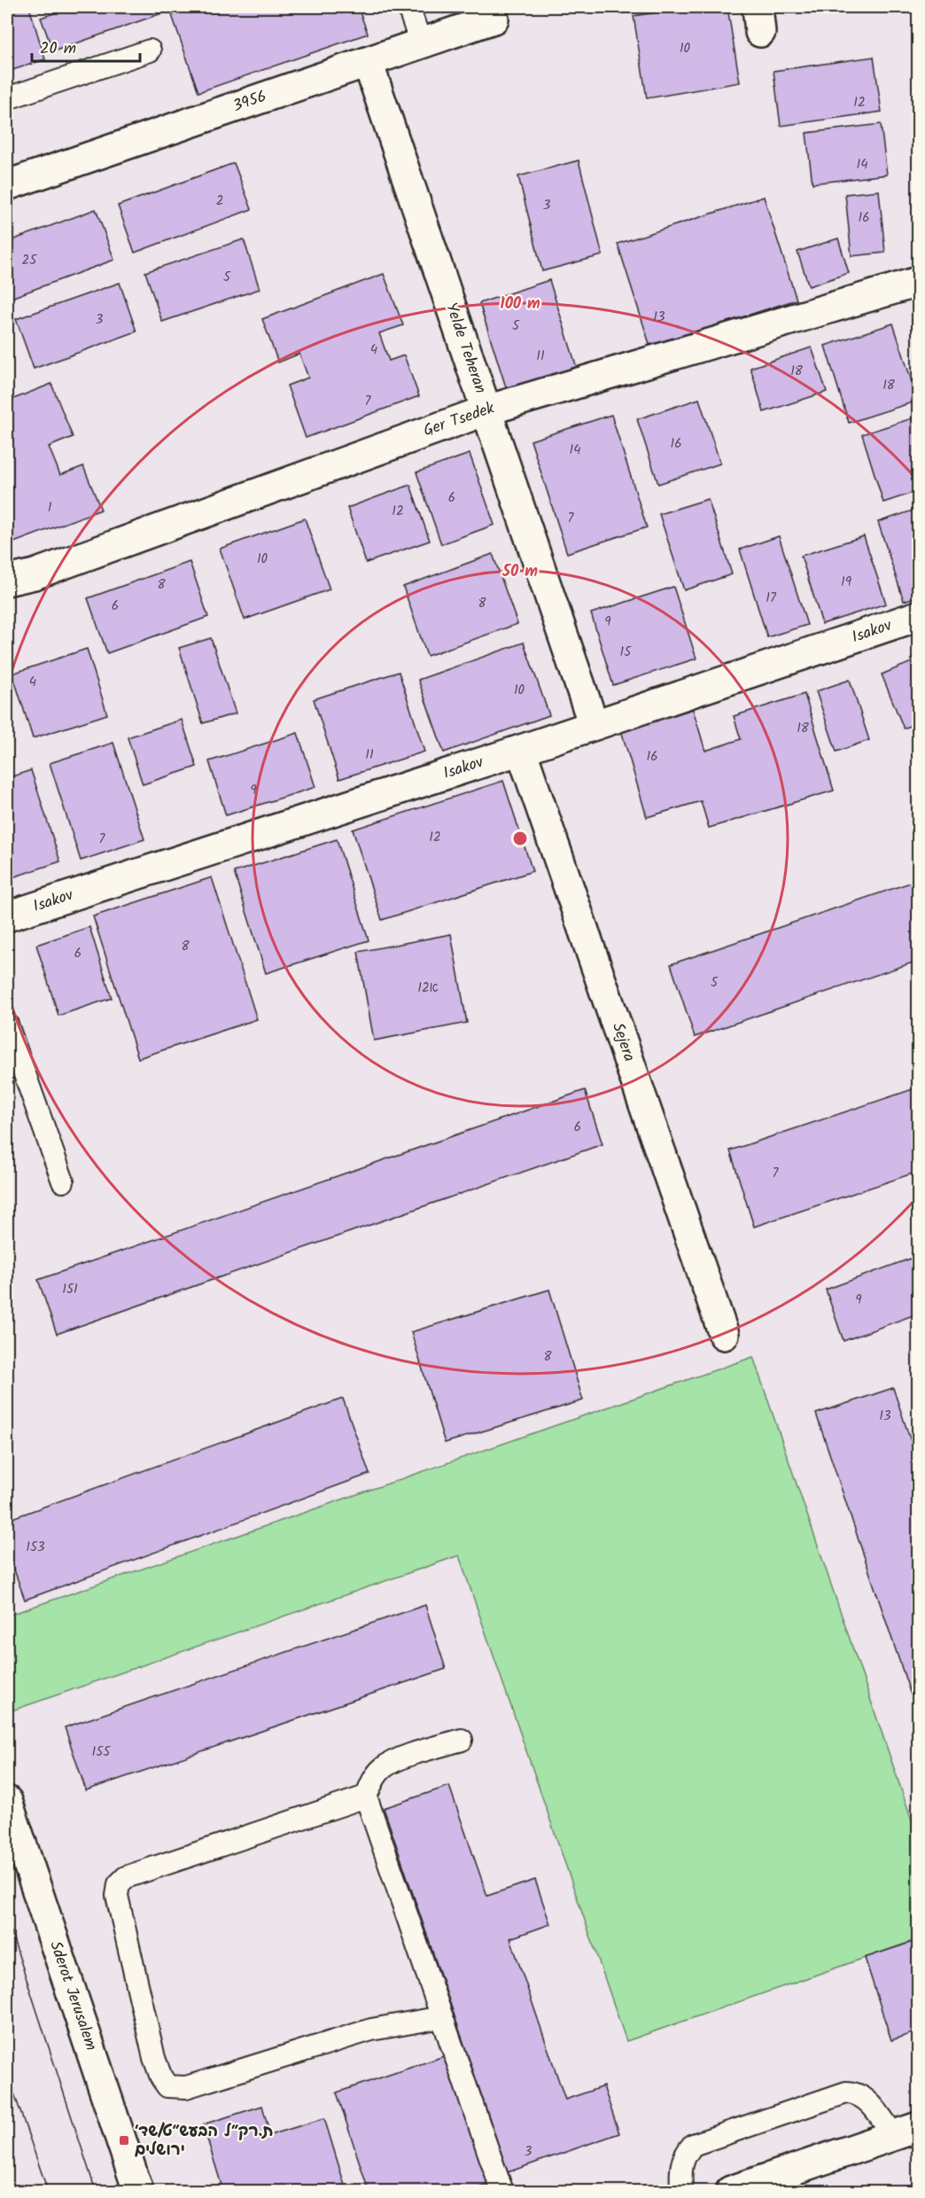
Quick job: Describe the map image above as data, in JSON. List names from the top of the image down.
{
  "streets": {
    "street": [
      "3956",
      "Yelde Teheran",
      "Ger Tsedek",
      "Isakov",
      "Sejera",
      "Sderot Jerusalem"
    ]
  },
  "crossings": [
    ["3956", "Yelde Teheran"],
    ["Yelde Teheran", "Ger Tsedek"],
    ["Yelde Teheran", "Isakov"],
    ["Isakov", "Sejera"]
  ],
  "places": {
    "transit": ["ת.רק״ל הבעש״ט/שד׳ ירושלים"]
  },
  "house_numbers": [
    "10",
    "12",
    "14",
    "2",
    "3",
    "16",
    "25",
    "5",
    "13",
    "3",
    "5",
    "4",
    "11",
    "18",
    "18",
    "7",
    "16",
    "14",
    "6",
    "1",
    "12",
    "7",
    "10",
    "19",
    "8",
    "17",
    "8",
    "6",
    "9",
    "15",
    "4",
    "10",
    "18",
    "11",
    "16",
    "9",
    "12",
    "7",
    "8",
    "6",
    "5",
    "12א",
    "6",
    "7",
    "151",
    "9",
    "8",
    "13",
    "153",
    "155",
    "3"
  ],
  "scale_bar": "20 m",
  "rings": ["100 m", "50 m"]
}
